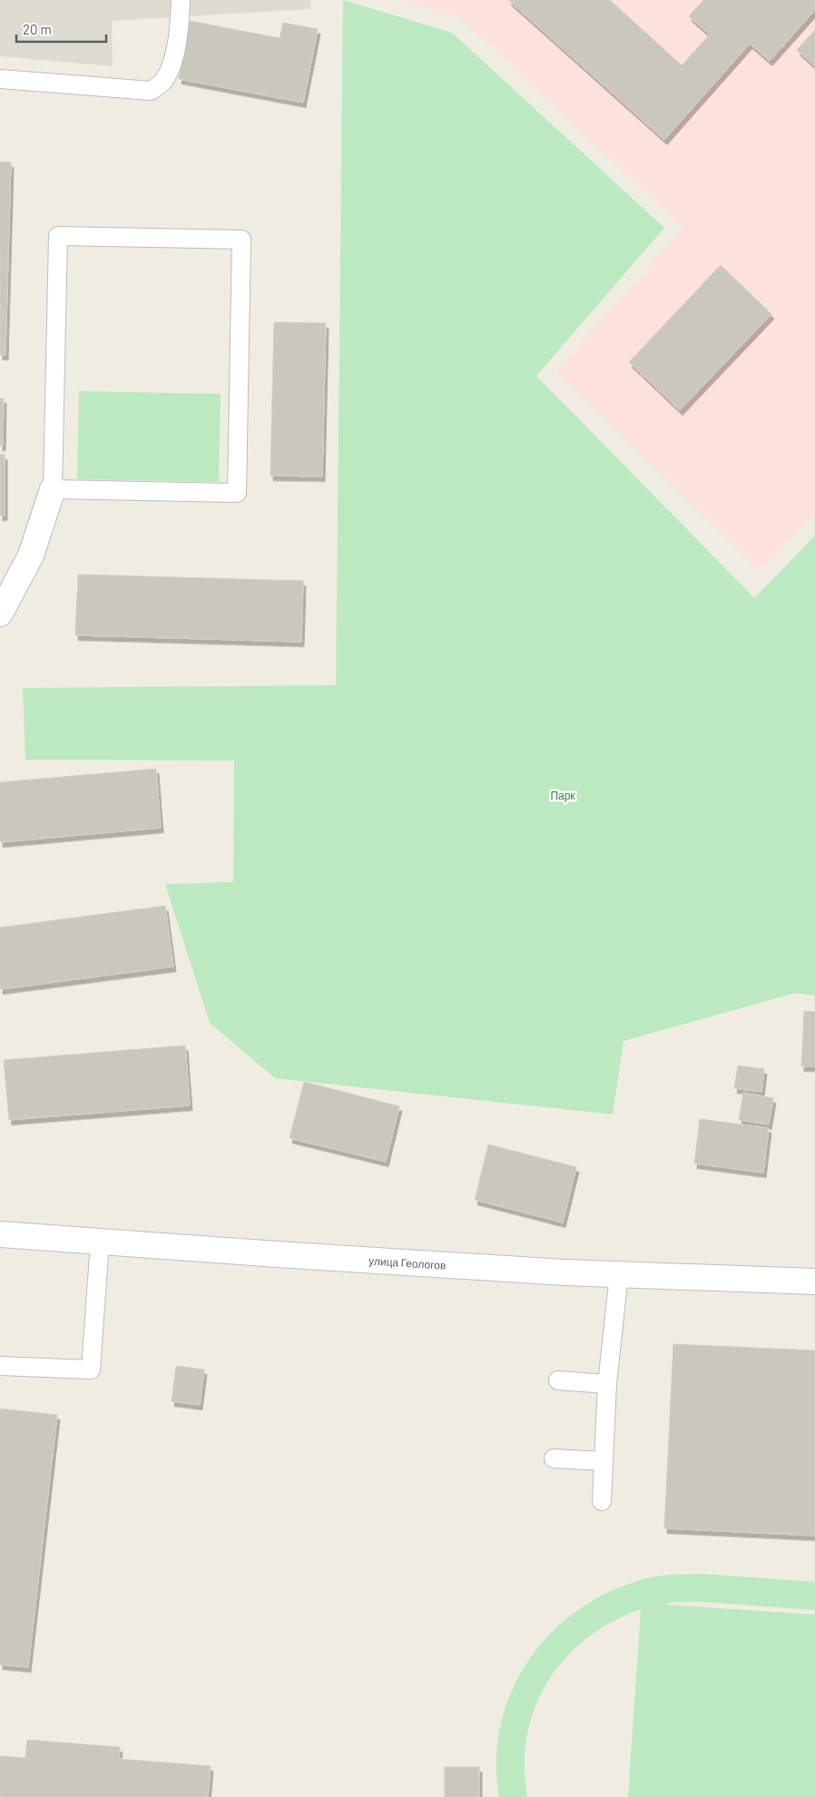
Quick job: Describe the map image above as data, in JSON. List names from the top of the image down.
{
  "streets": {
    "street": ["улица Геологов"]
  },
  "parks": ["Парк"],
  "scale_bar": "20 m"
}
